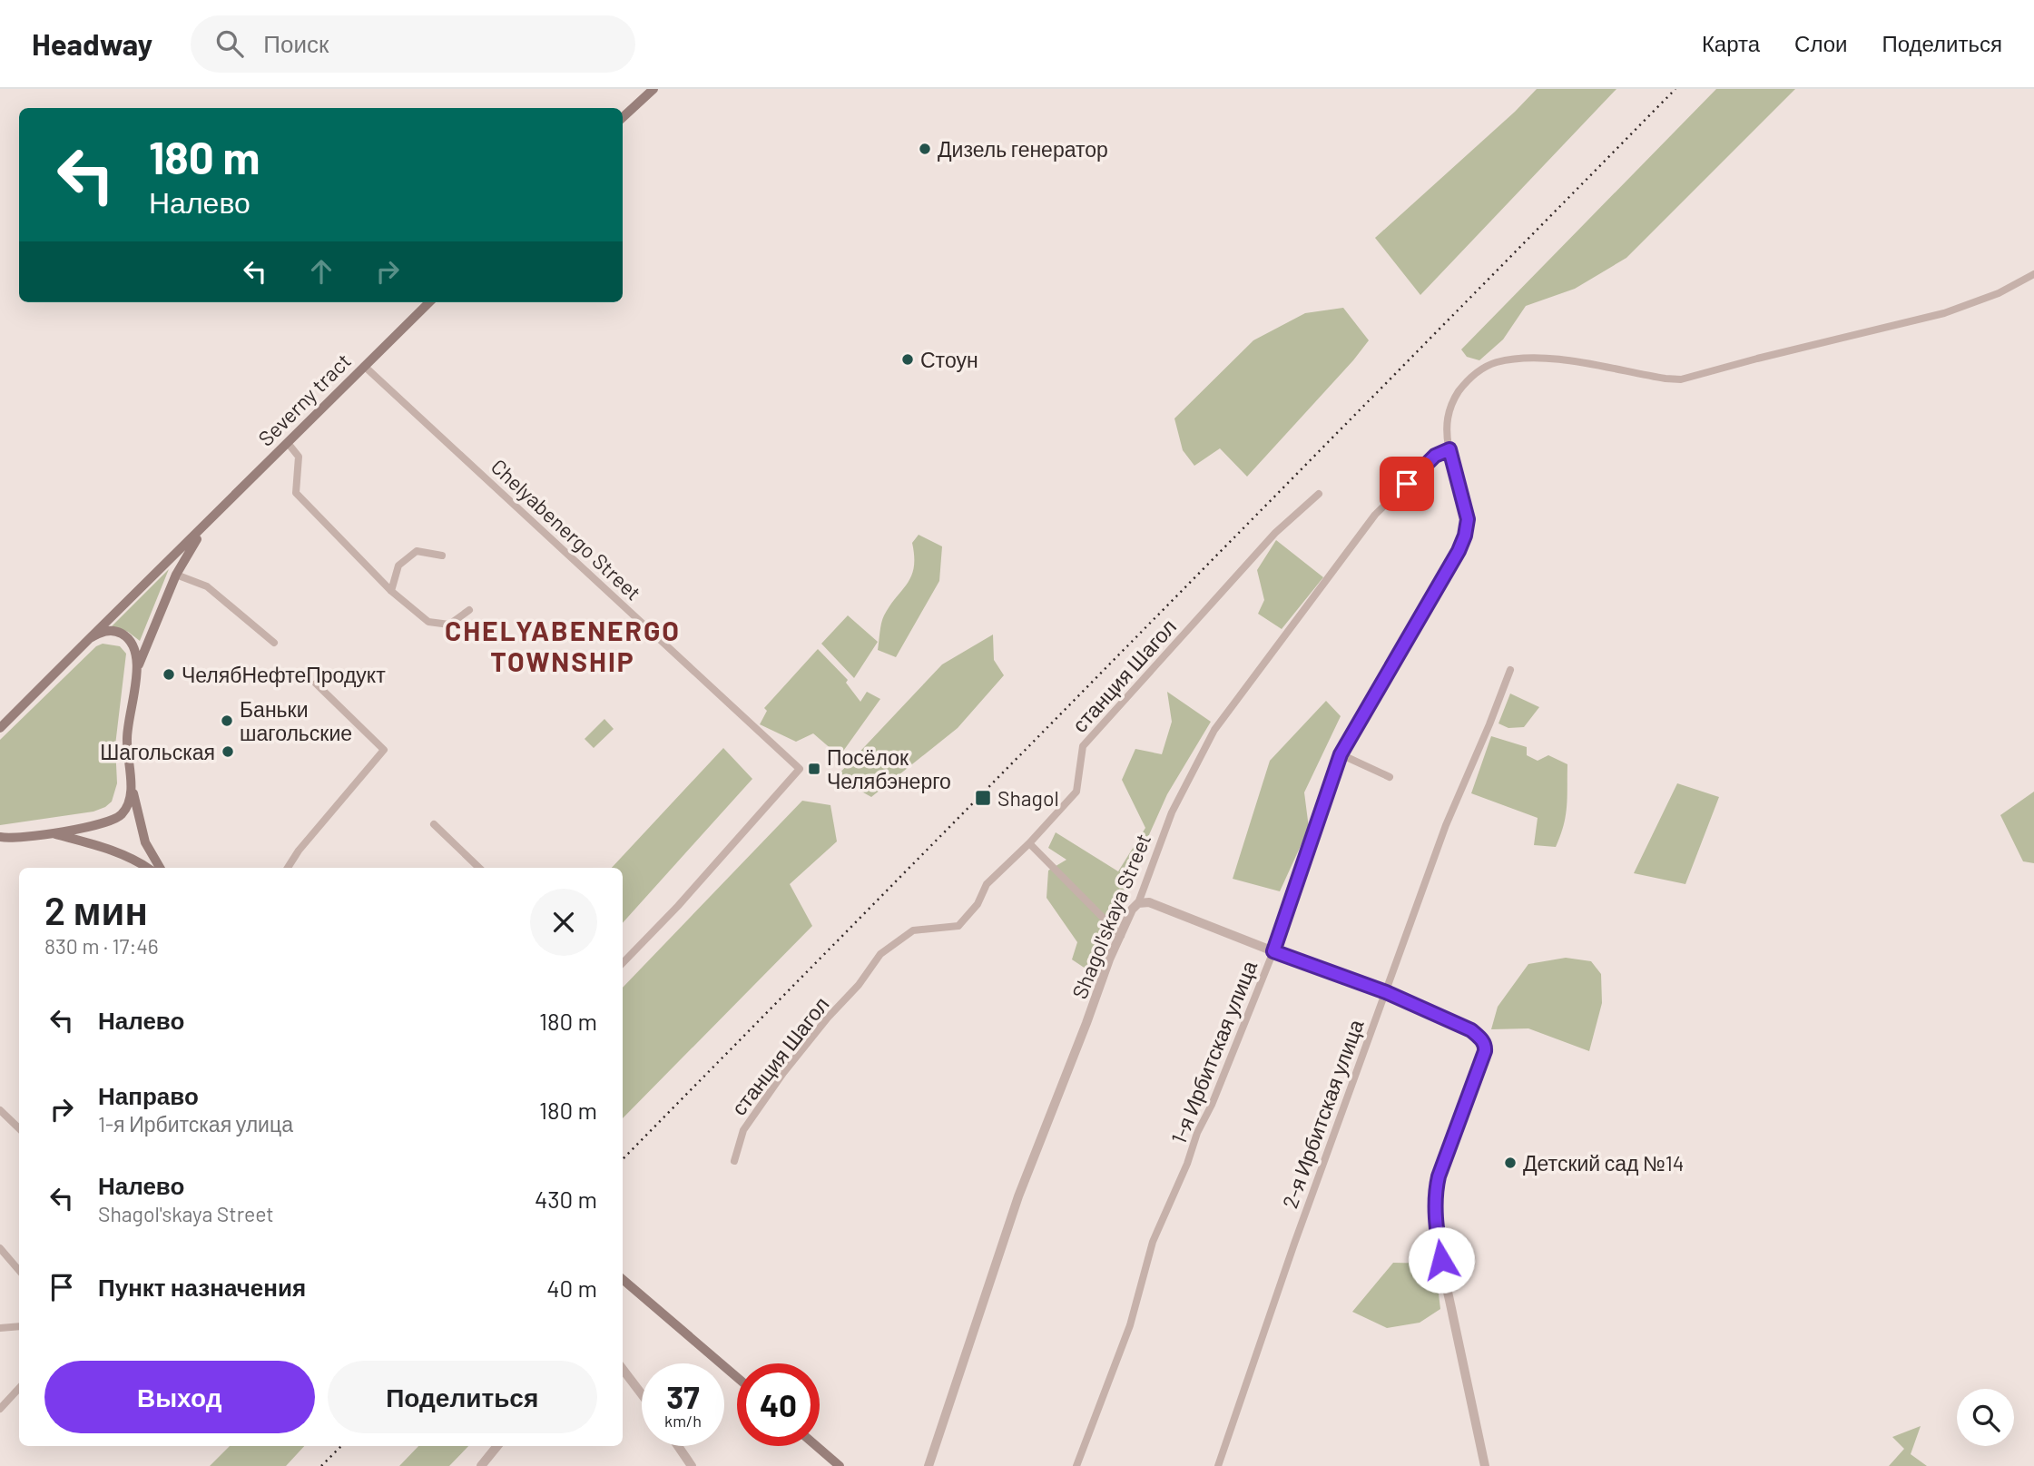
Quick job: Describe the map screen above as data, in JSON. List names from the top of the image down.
{
  "streets": {
    "main road": ["Severny tract"],
    "street": [
      "Chelyabenergo Street",
      "станция Шагол",
      "Shagol'skaya Street",
      "1-я Ирбитская улица",
      "2-я Ирбитская улица"
    ]
  },
  "crossings": [
    ["Severny tract", "Chelyabenergo Street"],
    ["Shagol'skaya Street", "1-я Ирбитская улица"]
  ],
  "districts": ["CHELYABENERGO TOWNSHIP"],
  "places": {
    "other": [
      "Дизель генератор",
      "Стоун",
      "ЧелябНефтеПродукт",
      "Баньки шагольские",
      "Шагольская",
      "Детский сад №14"
    ],
    "transit": ["Посёлок Челябэнерго", "Shagol"]
  },
  "page": {
    "header": "Headway",
    "search": "Поиск",
    "nav": ["Карта", "Слои", "Поделиться"],
    "turn": ["180 m", "Налево"],
    "heading": ["2 мин", "830 m · 17:46"],
    "list": [
      {
        "name": "Налево",
        "value": "180 m"
      },
      {
        "name": "Направо",
        "note": "1-я Ирбитская улица",
        "value": "180 m"
      },
      {
        "name": "Налево",
        "note": "Shagol'skaya Street",
        "value": "430 m"
      },
      {
        "name": "Пункт назначения",
        "value": "40 m"
      }
    ],
    "buttons": ["Выход", "Поделиться"],
    "speed": "37 km/h",
    "limit": "40"
  }
}
